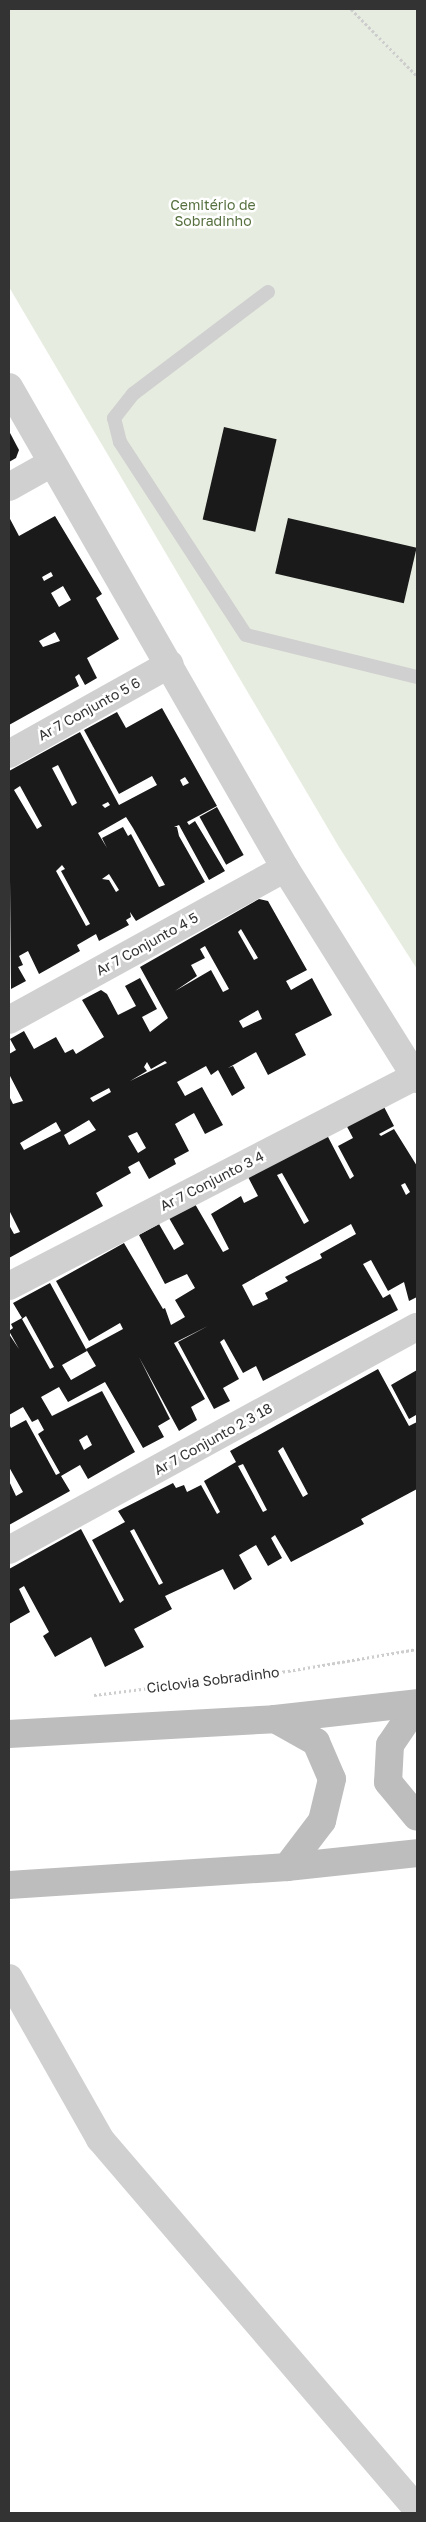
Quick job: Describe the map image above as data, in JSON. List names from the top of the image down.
{
  "streets": {
    "street": [
      "Ar 7 Conjunto 5 6",
      "Ar 7 Conjunto 4 5",
      "Ar 7 Conjunto 3 4",
      "Ar 7 Conjunto 2 3 18"
    ],
    "path": ["Ciclovia Sobradinho"]
  },
  "parks": ["Cemitério de Sobradinho"]
}
